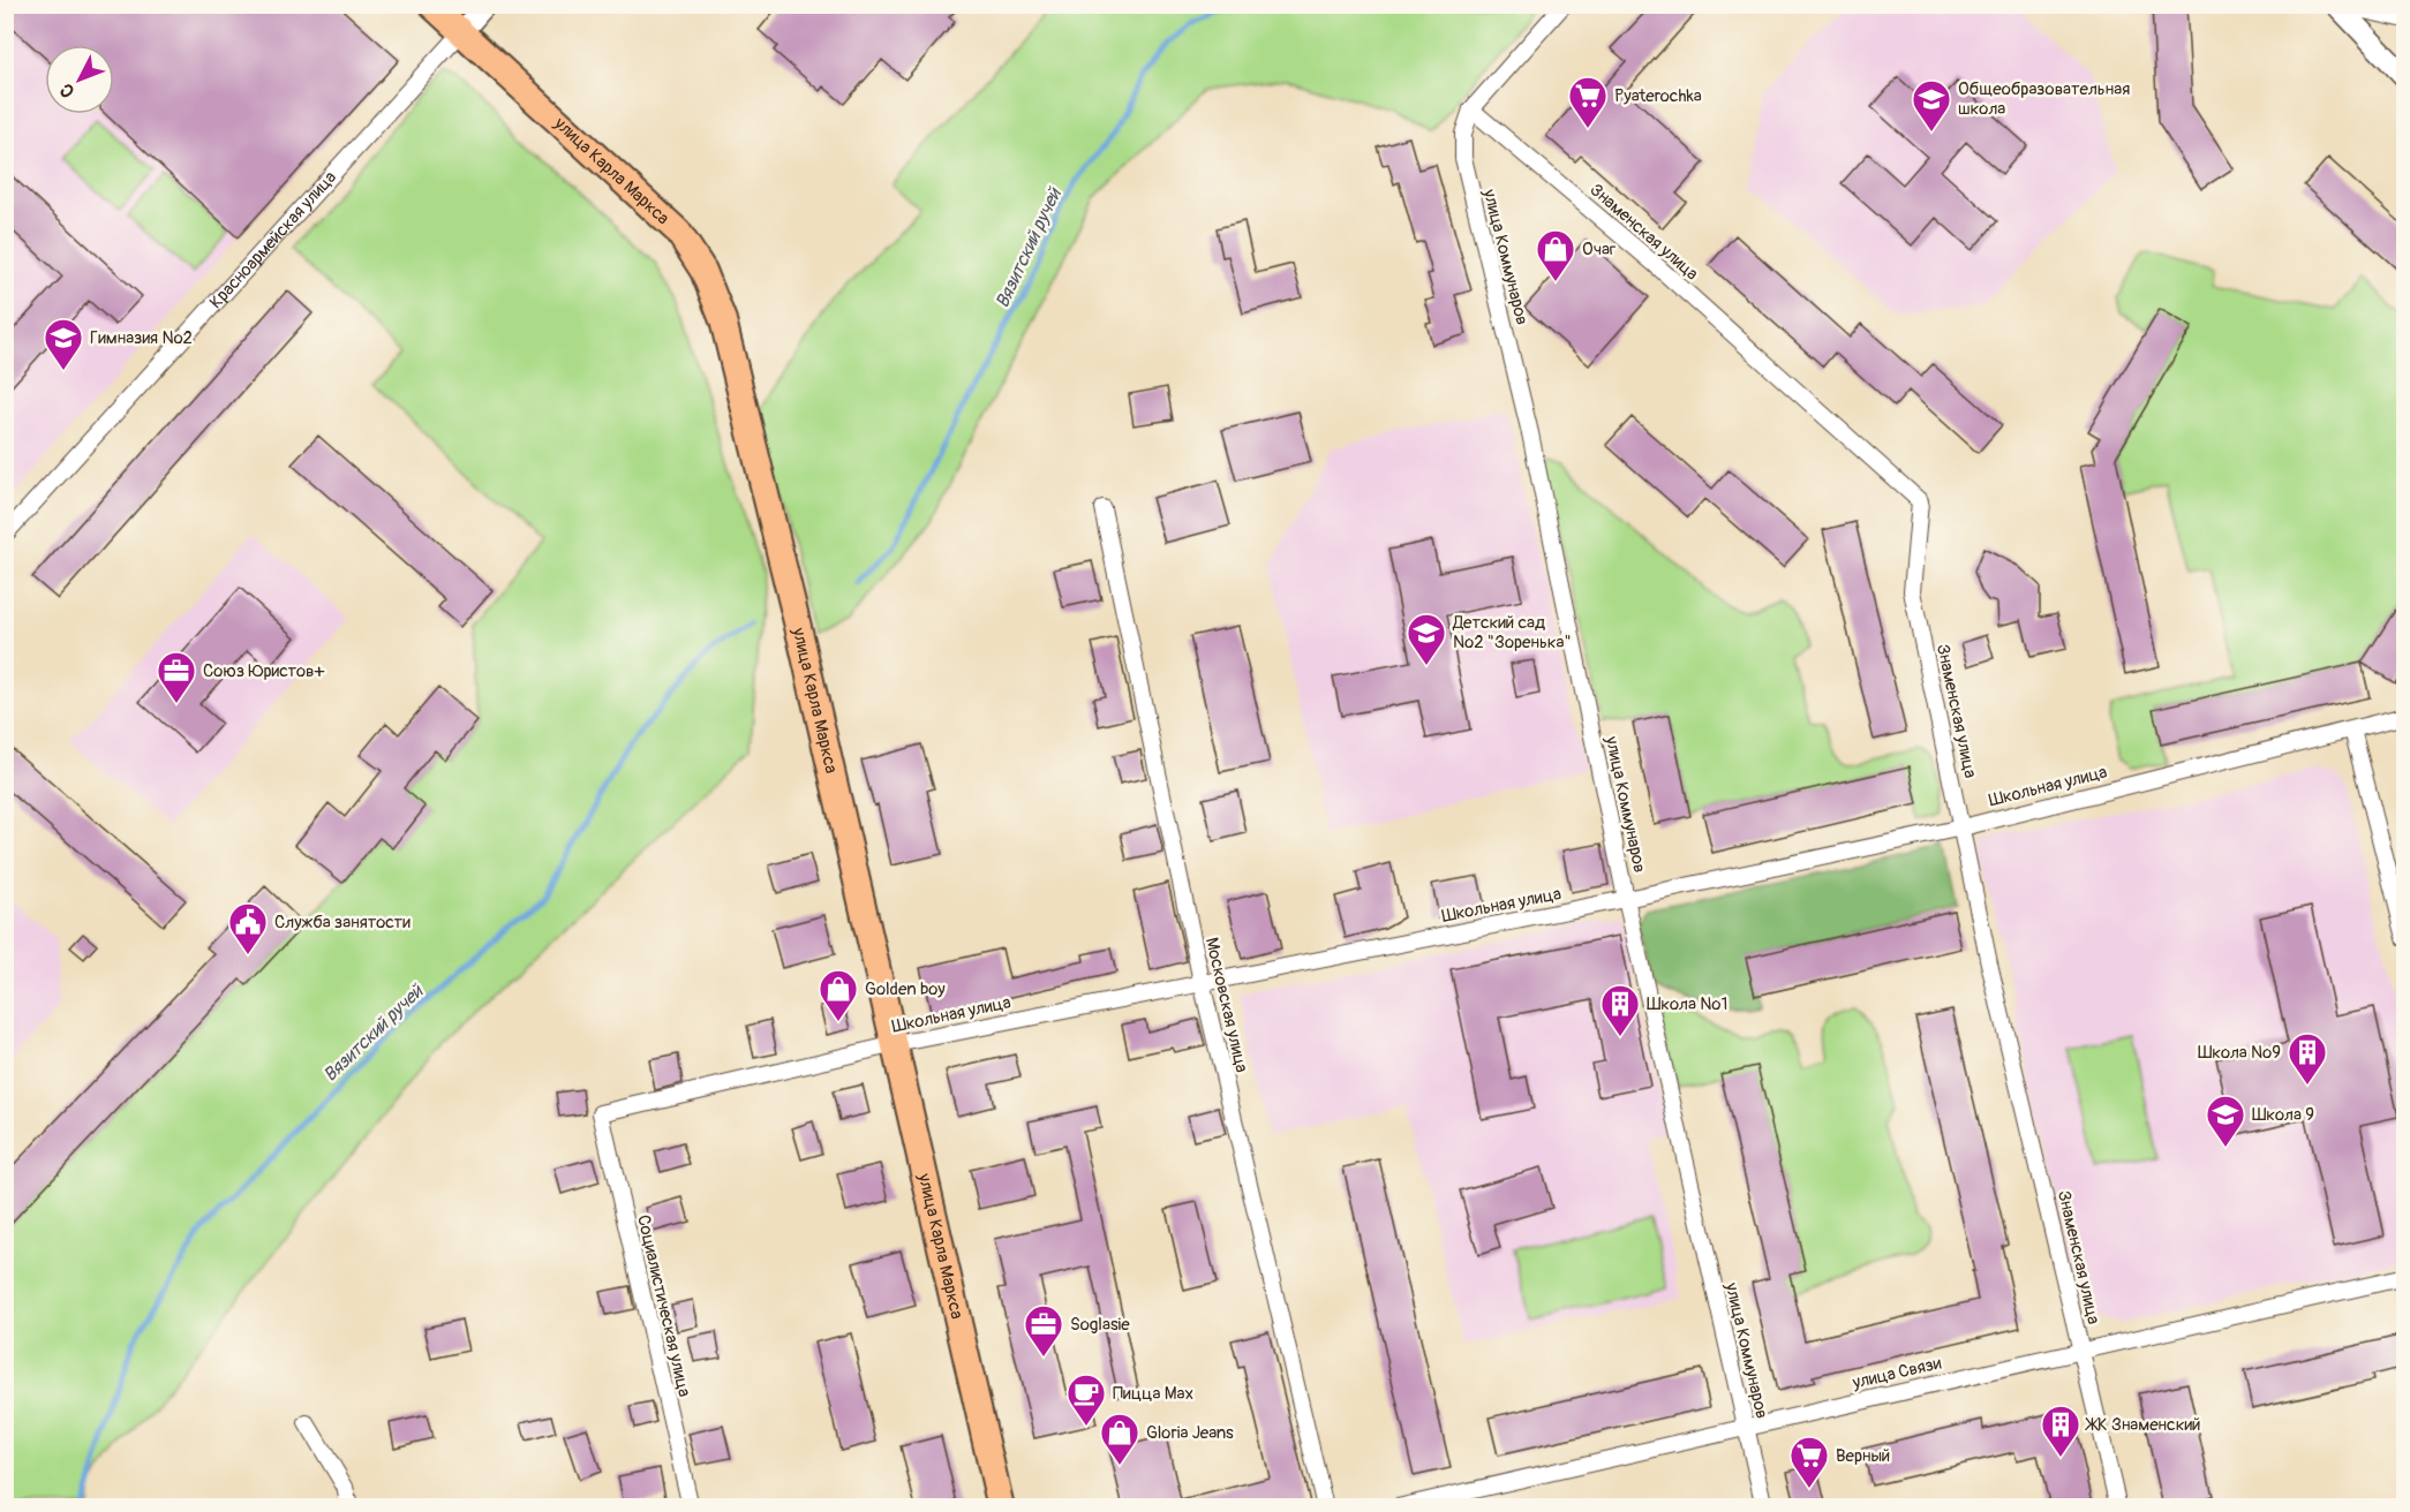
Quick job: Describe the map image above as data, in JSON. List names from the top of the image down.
{
  "streets": {
    "main road": ["улица Карла Маркса"],
    "street": [
      "Знаменская улица",
      "Красноармейская улица",
      "улица Коммунаров",
      "Школьная улица",
      "Московская улица",
      "Социалистическая улица",
      "улица Связи"
    ]
  },
  "crossings": [
    ["улица Карла Маркса", "Красноармейская улица"],
    ["улица Карла Маркса", "Школьная улица"],
    ["Знаменская улица", "улица Коммунаров"],
    ["Знаменская улица", "Школьная улица"],
    ["Знаменская улица", "улица Связи"],
    ["улица Коммунаров", "Школьная улица"],
    ["улица Коммунаров", "улица Связи"],
    ["Школьная улица", "Московская улица"],
    ["Школьная улица", "Социалистическая улица"]
  ],
  "water": ["Вязитский ручей"],
  "places": {
    "supermarket": ["Pyaterochka", "Верный"],
    "school or university": [
      "Общеобразовательная школа",
      "Гимназия №2",
      "Детский сад №2 \"Зоренька\"",
      "Школа 9"
    ],
    "shop": ["Очаг", "Golden boy", "Gloria Jeans"],
    "office": ["Союз Юристов+", "Soglasie"],
    "public building": ["Служба занятости"],
    "building": ["Школа №1", "Школа №9", "ЖК Знаменский"],
    "cafe": ["Пицца Max"]
  },
  "north": "bottom left"
}
